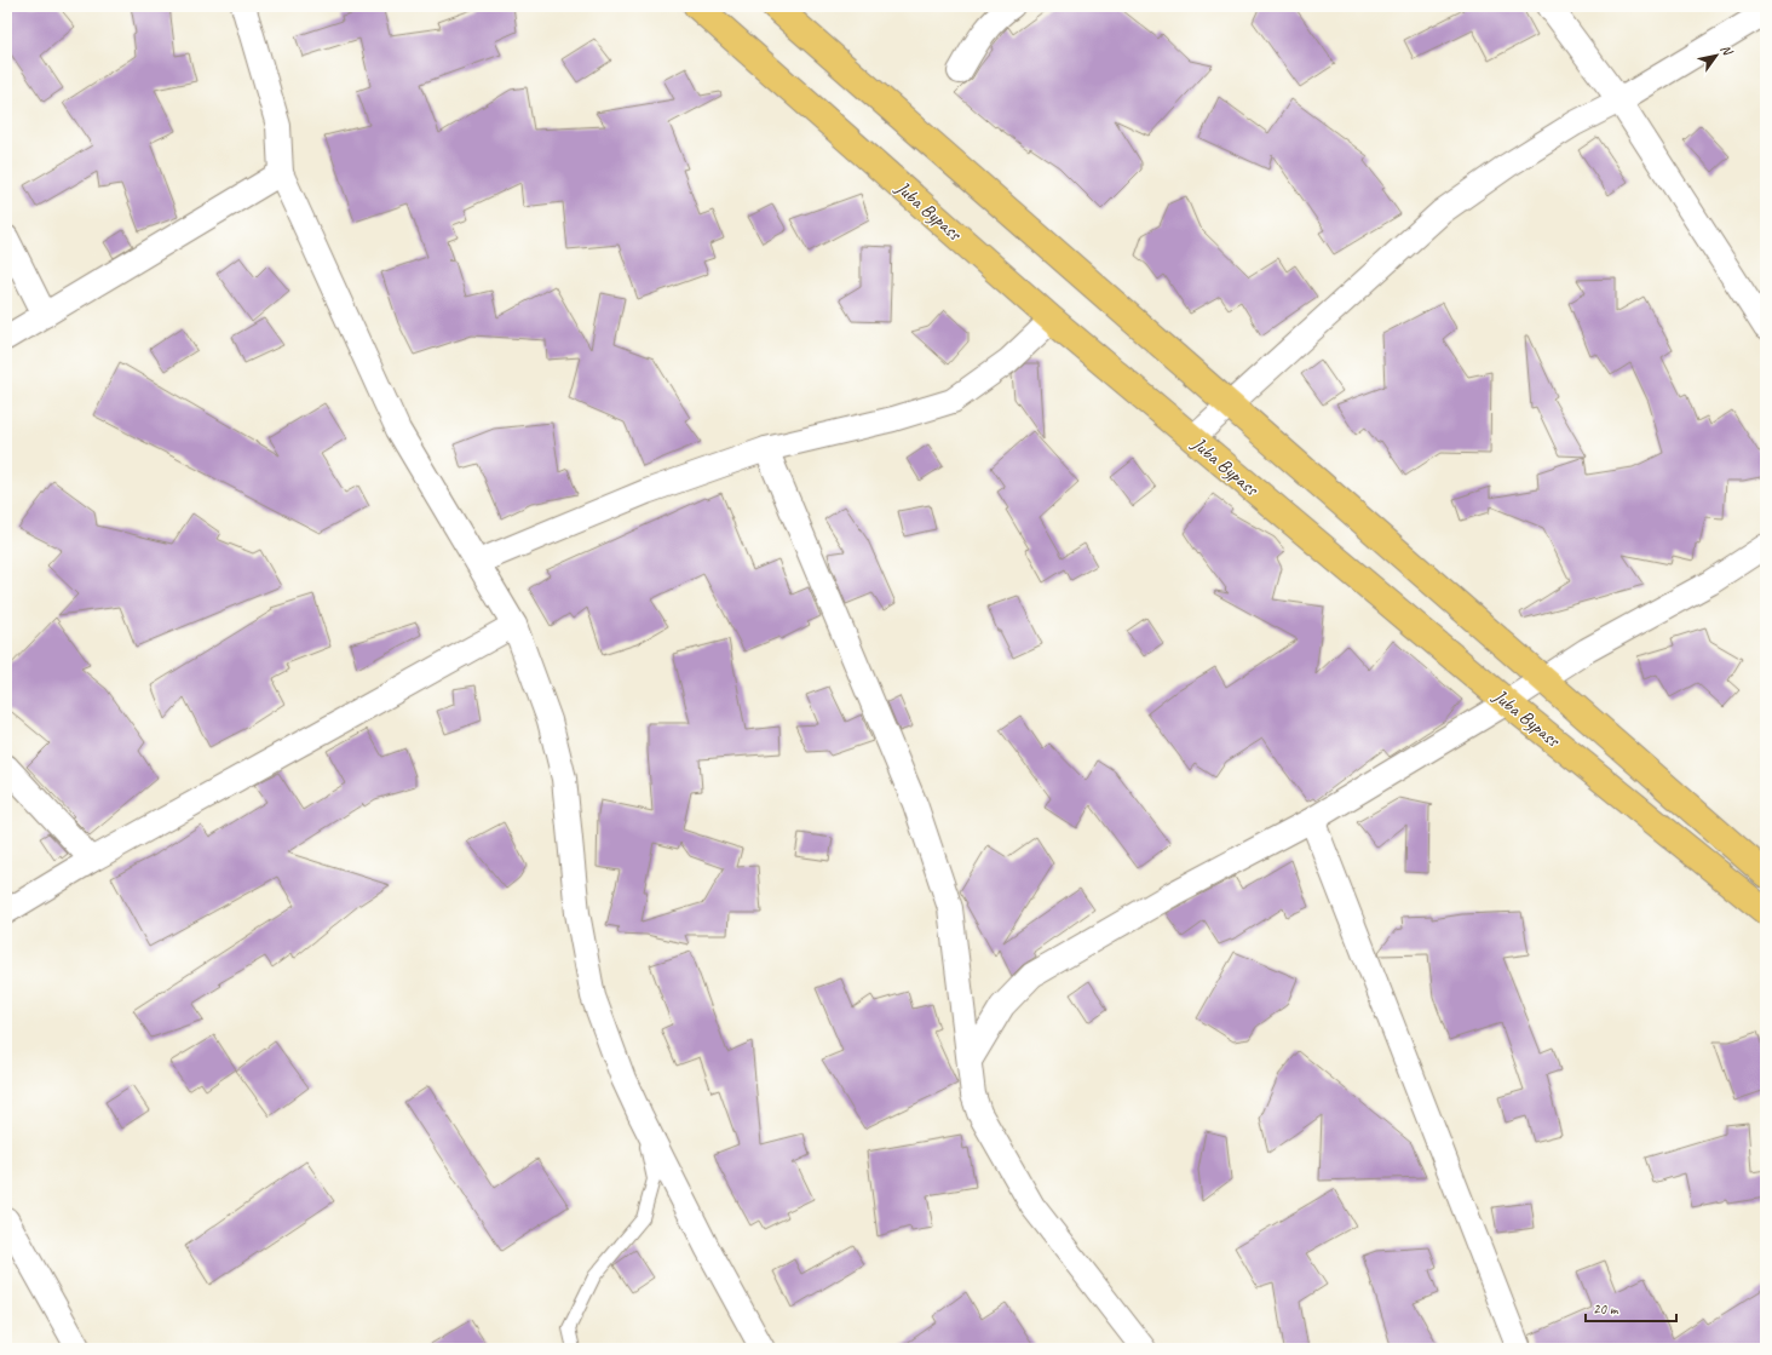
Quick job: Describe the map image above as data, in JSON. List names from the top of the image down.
{
  "streets": {
    "main road": ["Juba Bypass"]
  },
  "scale_bar": "20 m",
  "north": "top right"
}
